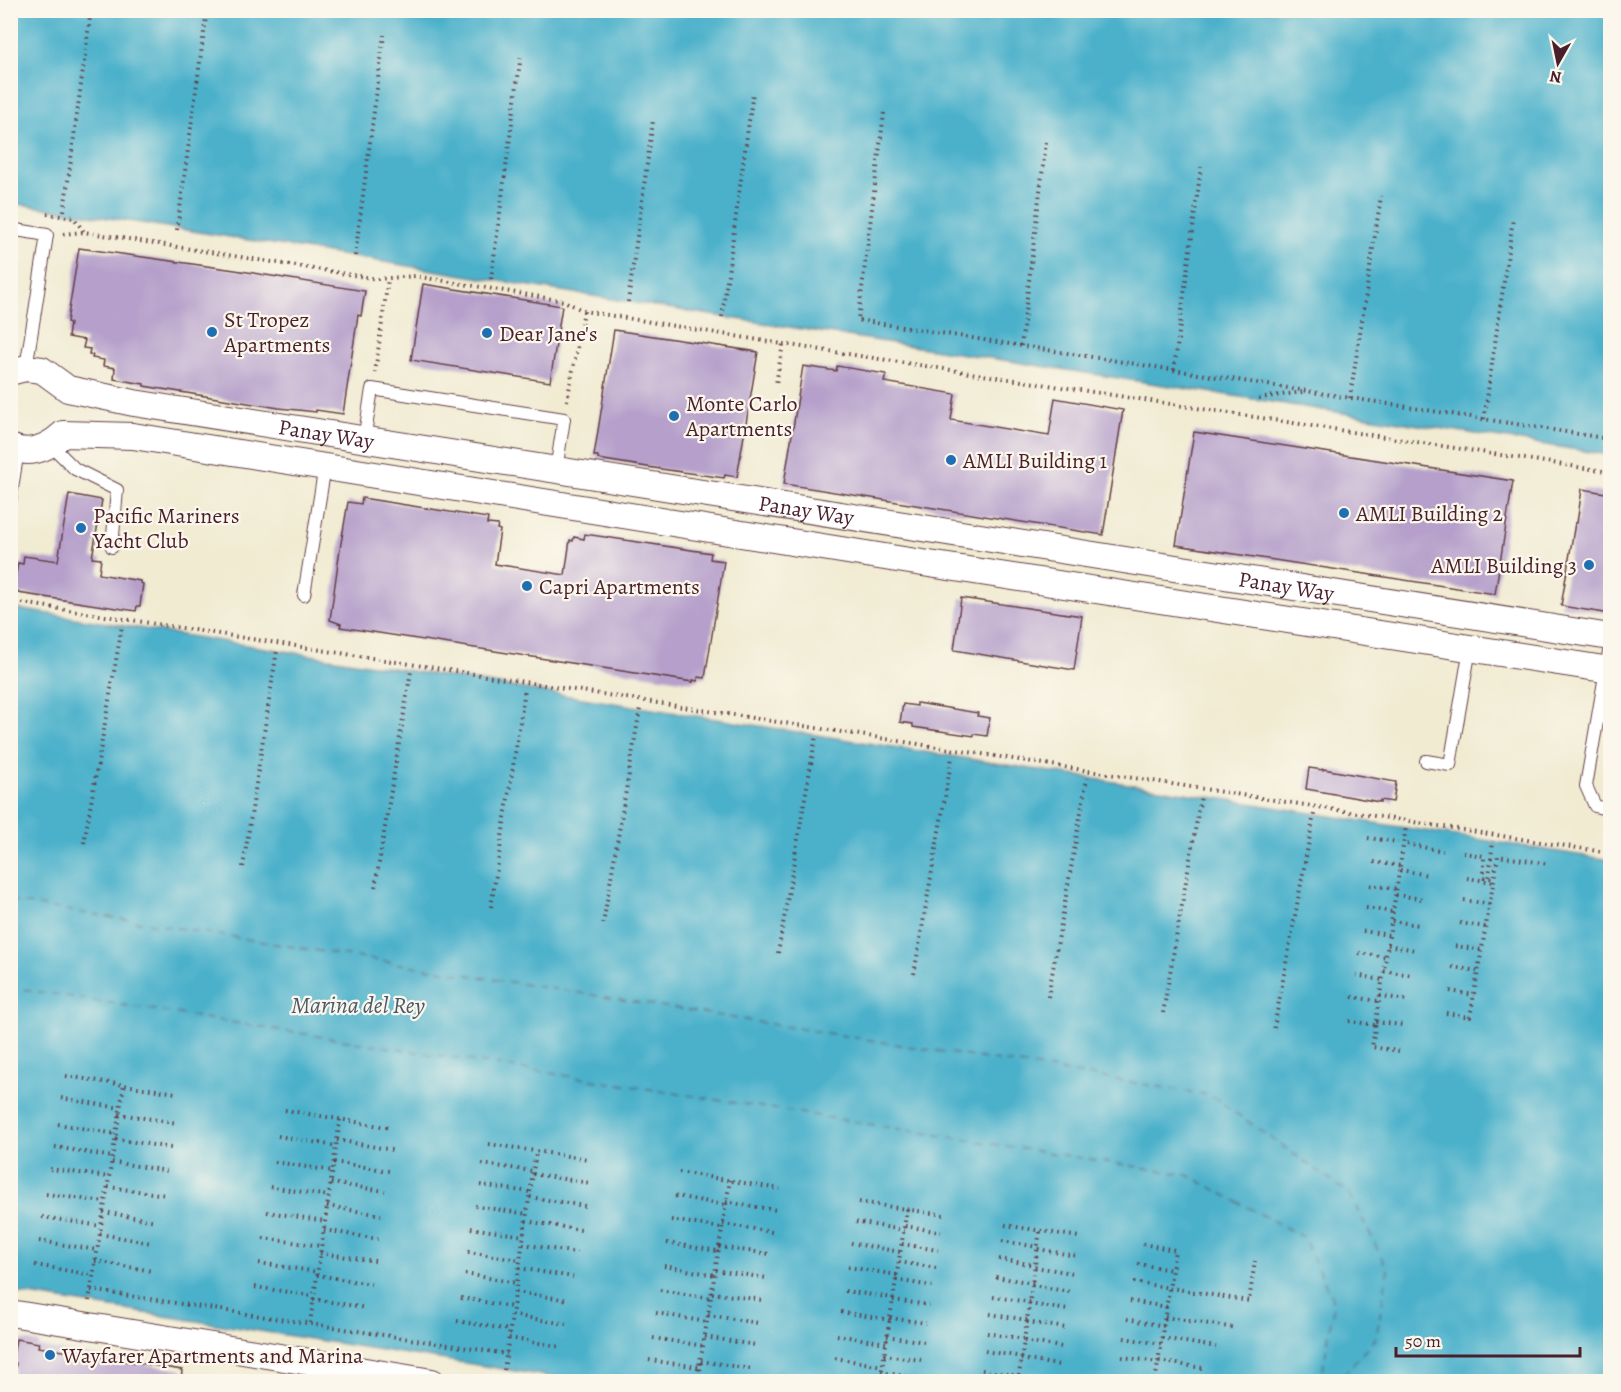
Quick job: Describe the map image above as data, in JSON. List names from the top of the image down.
{
  "streets": {
    "street": ["Panay Way"]
  },
  "water": ["Marina del Rey"],
  "places": [
    "St Tropez Apartments",
    "Dear Jane's",
    "Monte Carlo Apartments",
    "AMLI Building 1",
    "AMLI Building 2",
    "Pacific Mariners Yacht Club",
    "AMLI Building 3",
    "Capri Apartments",
    "Wayfarer Apartments and Marina"
  ],
  "scale_bar": "50 m",
  "north": "bottom"
}
